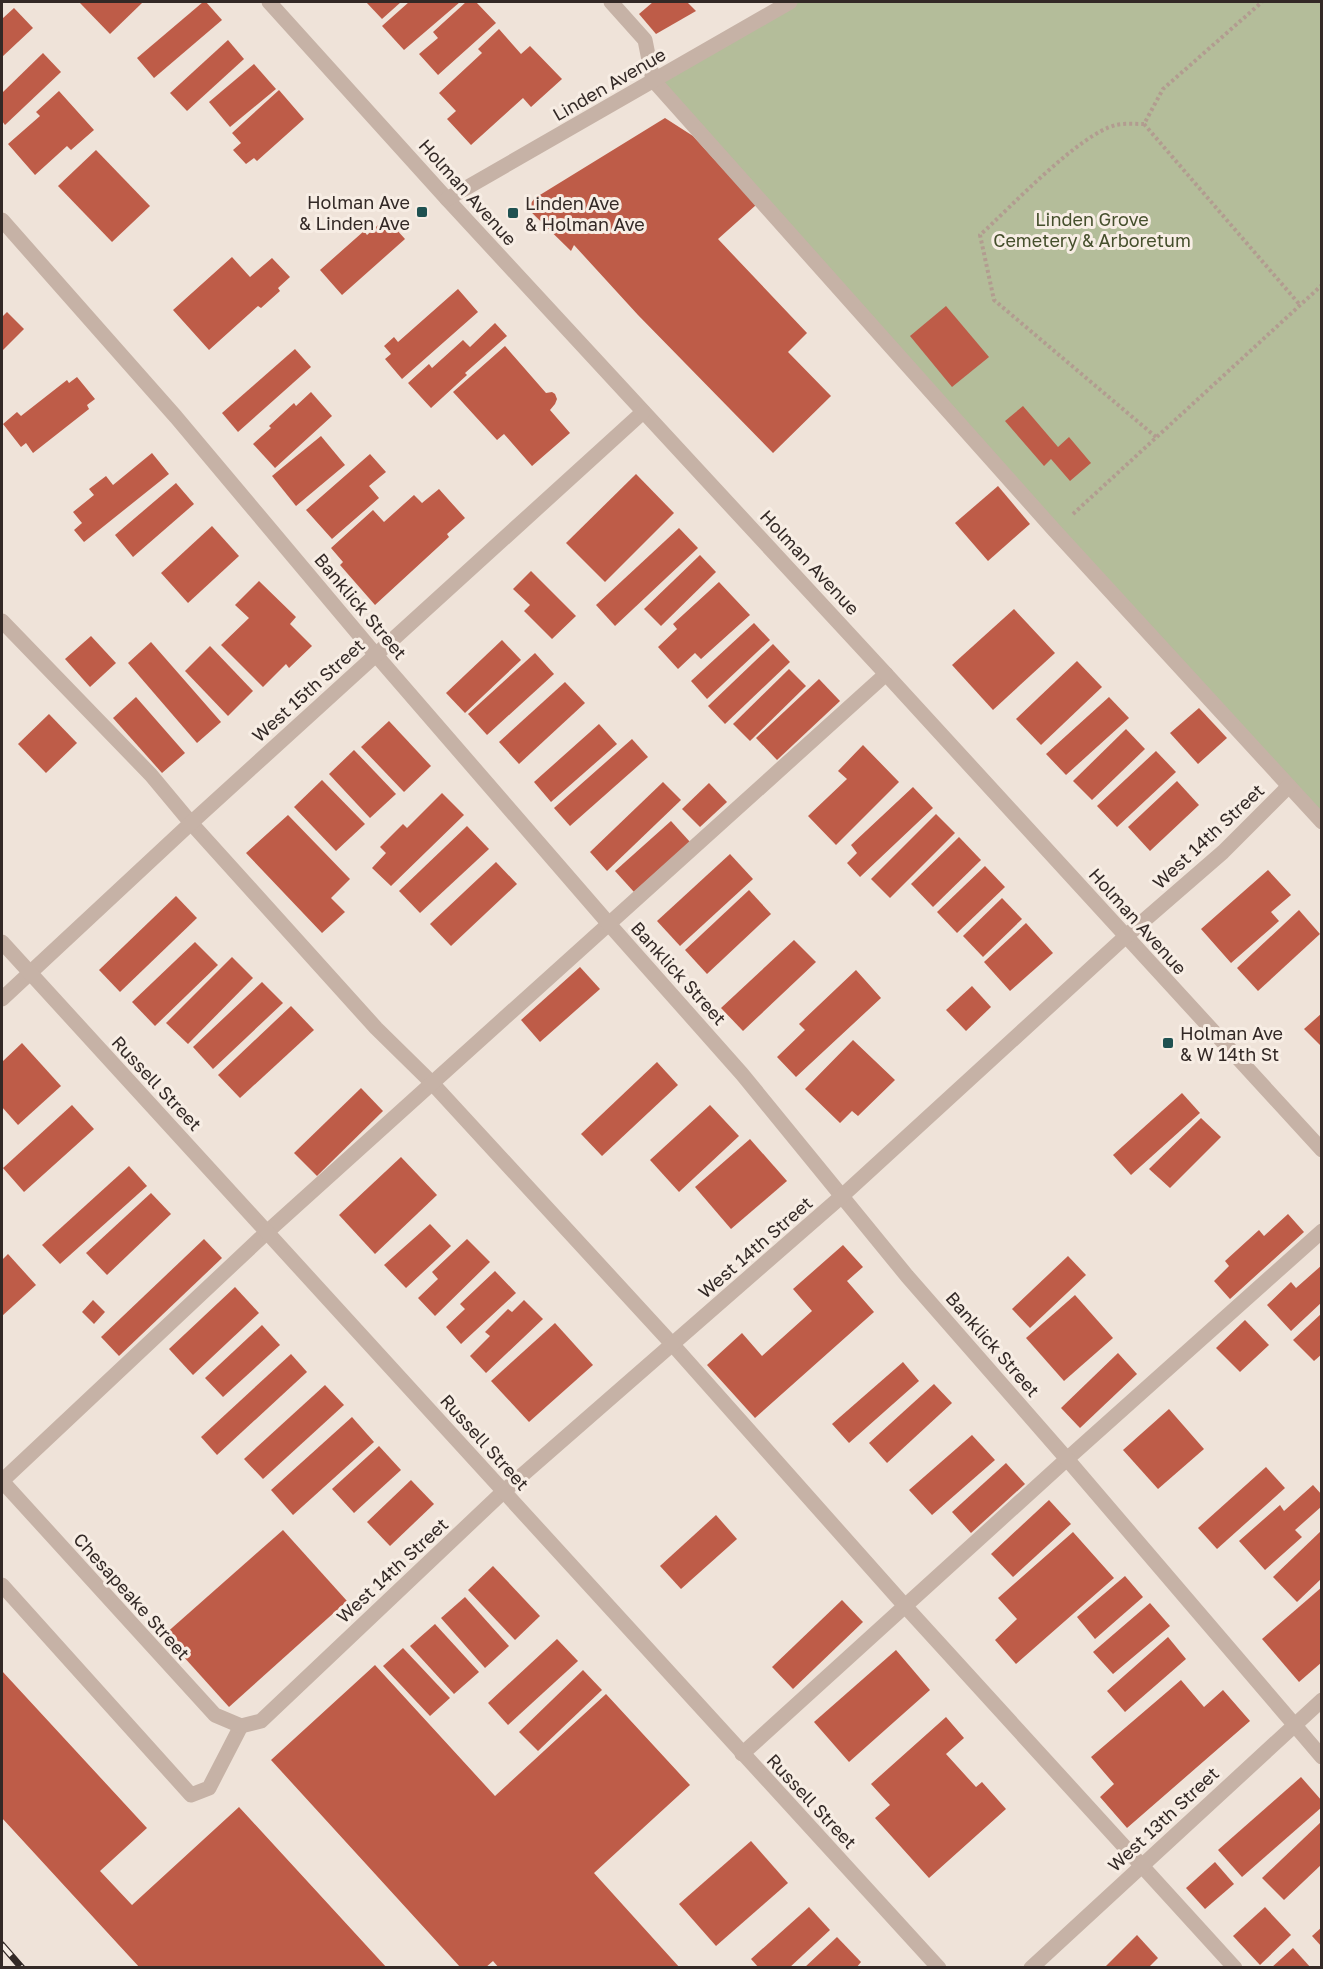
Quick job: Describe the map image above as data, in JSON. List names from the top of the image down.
{
  "streets": {
    "street": [
      "Linden Avenue",
      "Holman Avenue",
      "Banklick Street",
      "West 15th Street",
      "West 14th Street",
      "Russell Street",
      "Chesapeake Street",
      "West 13th Street"
    ]
  },
  "crossings": [
    ["Linden Avenue", "Holman Avenue"],
    ["Holman Avenue", "West 15th Street"],
    ["Holman Avenue", "West 14th Street"],
    ["Banklick Street", "West 15th Street"],
    ["Banklick Street", "West 14th Street"],
    ["Banklick Street", "West 13th Street"],
    ["West 15th Street", "Russell Street"],
    ["West 14th Street", "Russell Street"],
    ["West 14th Street", "Chesapeake Street"]
  ],
  "parks": ["Linden Grove Cemetery & Arboretum"],
  "places": {
    "transit": ["Holman Ave & Linden Ave", "Linden Ave & Holman Ave", "Holman Ave & W 14th St"]
  }
}
